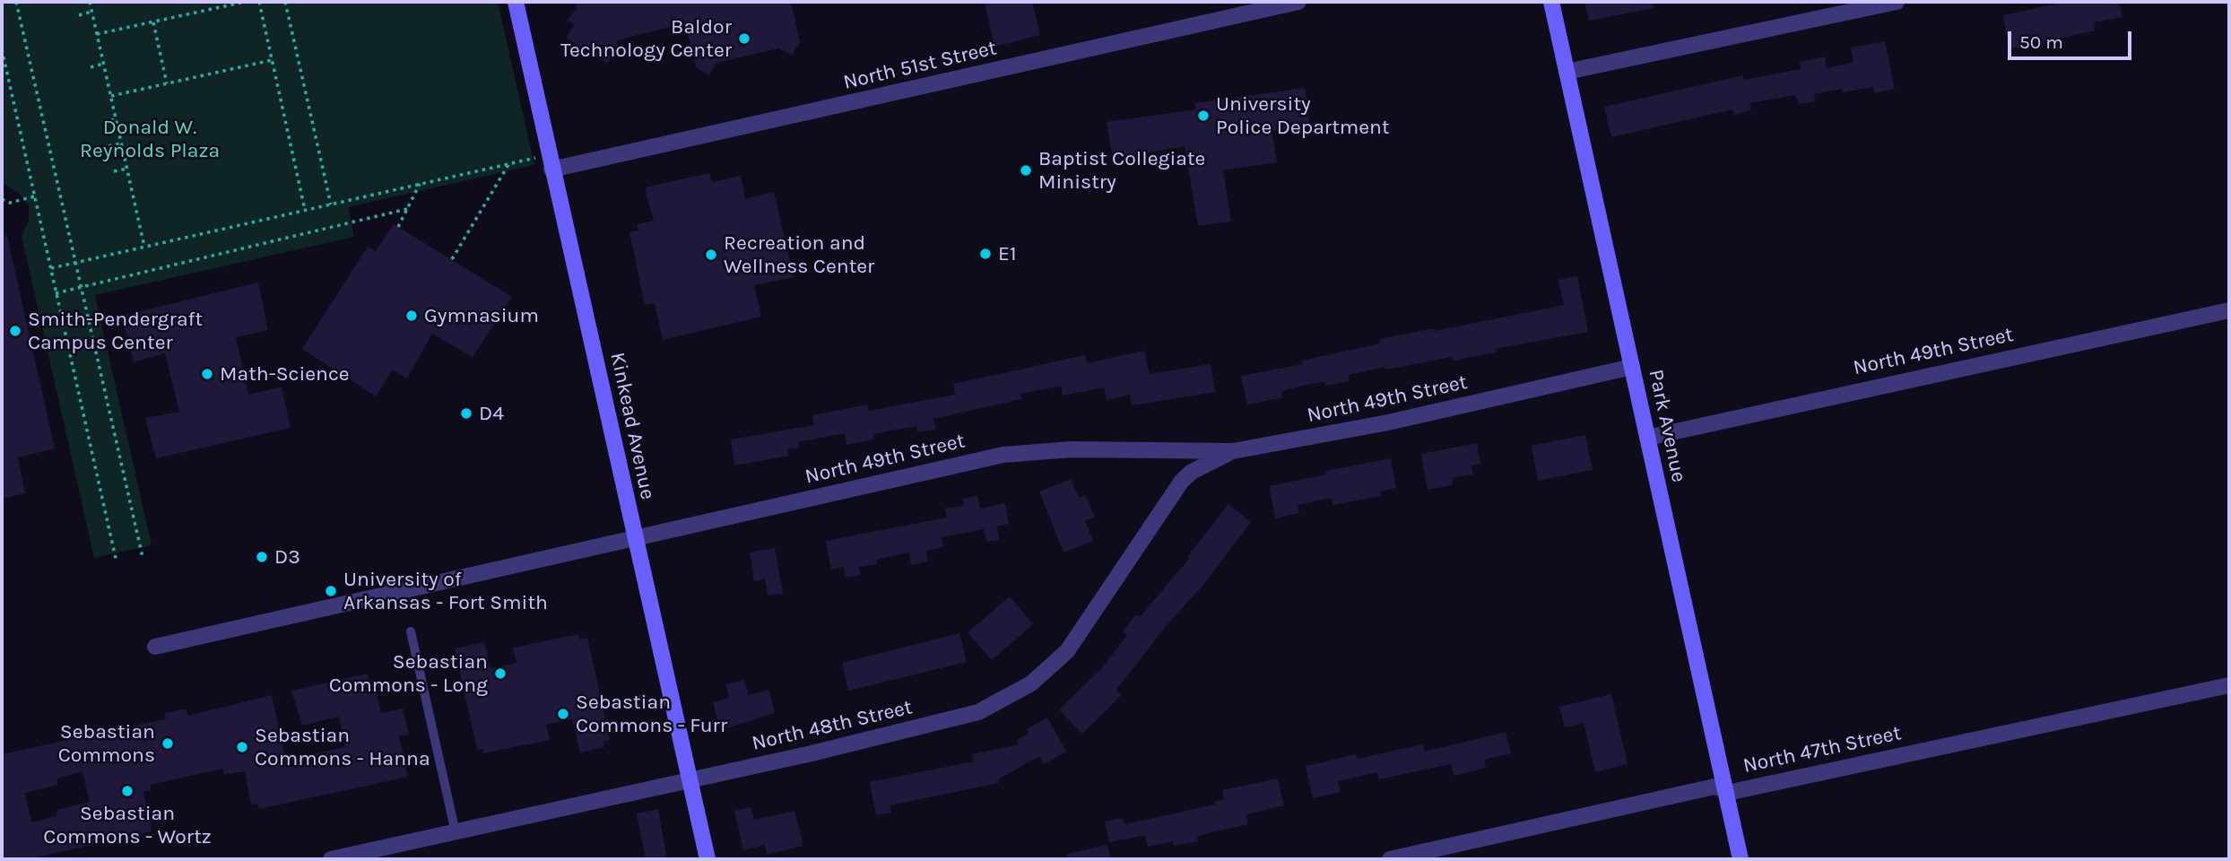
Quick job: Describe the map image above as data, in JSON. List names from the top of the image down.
{
  "streets": {
    "street": [
      "North 51st Street",
      "North 49th Street",
      "Kinkead Avenue",
      "Park Avenue",
      "North 48th Street",
      "North 47th Street"
    ]
  },
  "crossings": [
    ["North 51st Street", "Kinkead Avenue"],
    ["North 49th Street", "Kinkead Avenue"],
    ["North 49th Street", "Park Avenue"],
    ["North 49th Street", "North 48th Street"],
    ["Kinkead Avenue", "North 48th Street"],
    ["Park Avenue", "North 47th Street"]
  ],
  "parks": ["Donald W. Reynolds Plaza"],
  "places": [
    "Baldor Technology Center",
    "University Police Department",
    "Baptist Collegiate Ministry",
    "E1",
    "Recreation and Wellness Center",
    "Gymnasium",
    "Smith-Pendergraft Campus Center",
    "Math-Science",
    "D4",
    "D3",
    "University of Arkansas - Fort Smith",
    "Sebastian Commons - Long",
    "Sebastian Commons - Furr",
    "Sebastian Commons",
    "Sebastian Commons - Hanna",
    "Sebastian Commons - Wortz"
  ],
  "scale_bar": "50 m"
}
